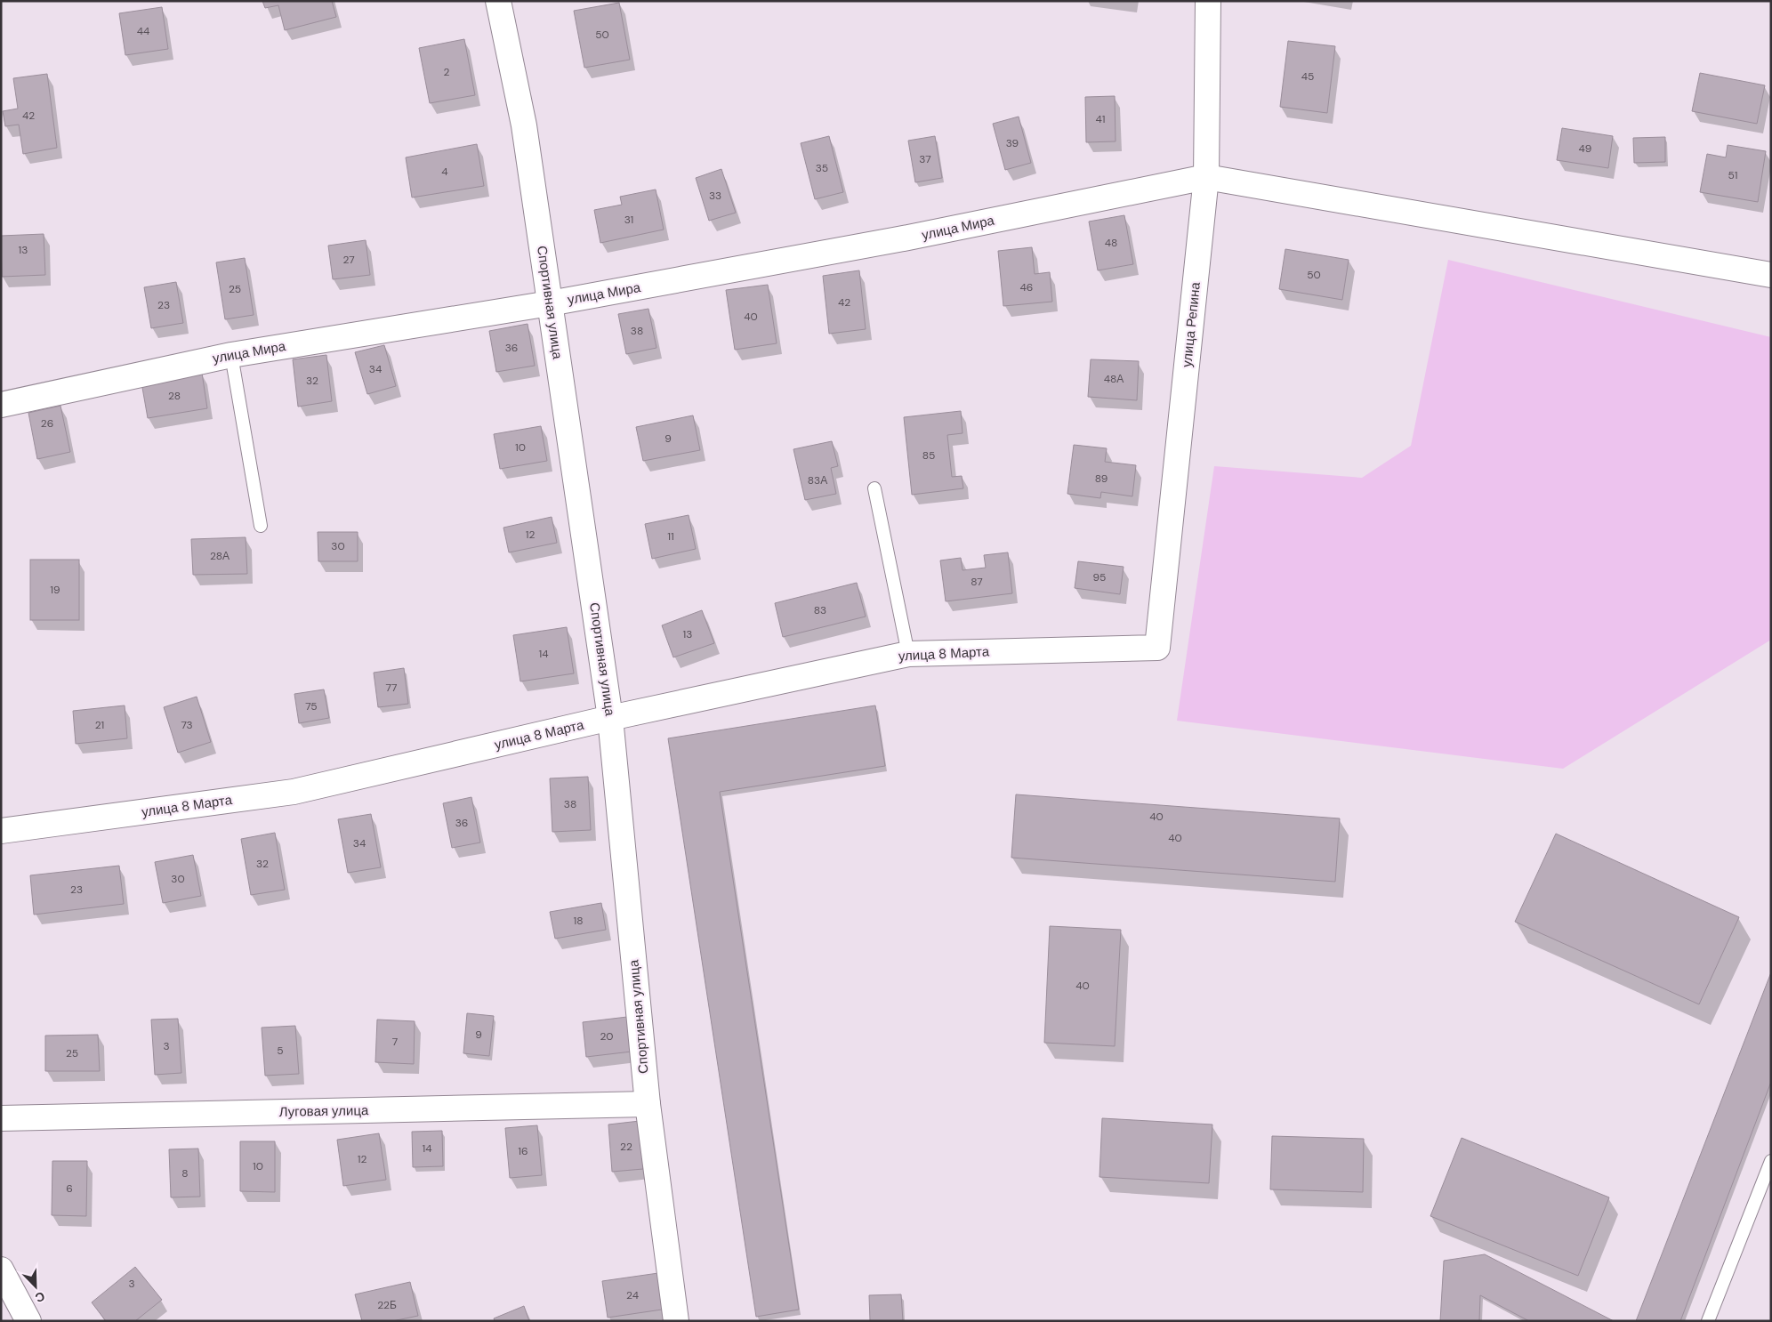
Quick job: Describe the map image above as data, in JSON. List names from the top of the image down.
{
  "streets": {
    "street": [
      "улица Мира",
      "Спортивная улица",
      "улица Репина",
      "улица 8 Марта",
      "Луговая улица"
    ]
  },
  "crossings": [
    ["улица Мира", "Спортивная улица"],
    ["улица Мира", "улица Репина"],
    ["Спортивная улица", "улица 8 Марта"],
    ["Спортивная улица", "Луговая улица"],
    ["улица Репина", "улица 8 Марта"]
  ],
  "house_numbers": [
    "44",
    "50",
    "2",
    "45",
    "42",
    "41",
    "39",
    "49",
    "37",
    "35",
    "4",
    "51",
    "33",
    "31",
    "48",
    "13",
    "27",
    "50",
    "46",
    "25",
    "42",
    "23",
    "40",
    "38",
    "36",
    "34",
    "48А",
    "32",
    "28",
    "26",
    "9",
    "10",
    "85",
    "89",
    "83А",
    "12",
    "11",
    "30",
    "28А",
    "95",
    "87",
    "19",
    "83",
    "13",
    "14",
    "77",
    "75",
    "21",
    "73",
    "38",
    "40",
    "36",
    "40",
    "34",
    "32",
    "30",
    "23",
    "18",
    "40",
    "9",
    "20",
    "7",
    "3",
    "5",
    "25",
    "22",
    "14",
    "16",
    "12",
    "10",
    "8",
    "6",
    "3",
    "24",
    "22Б"
  ],
  "north": "bottom right"
}
